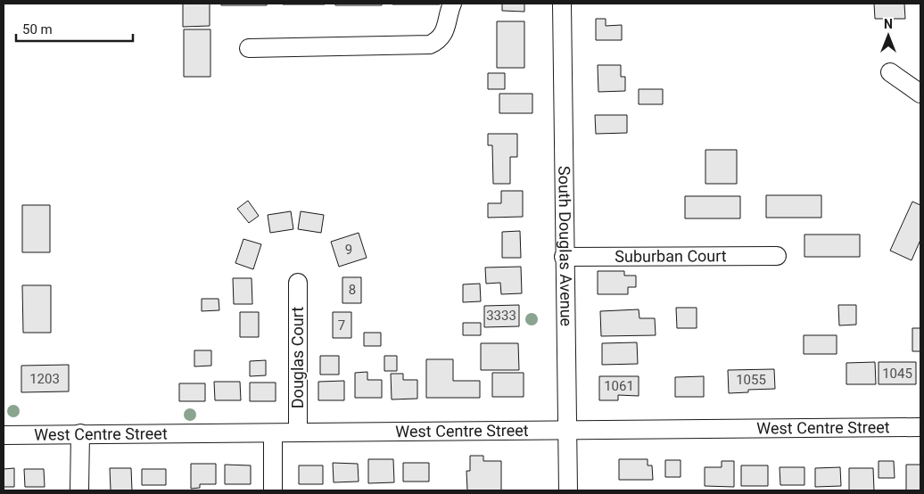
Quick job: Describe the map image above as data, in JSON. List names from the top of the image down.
{
  "streets": {
    "street": [
      "South Douglas Avenue",
      "Suburban Court",
      "Douglas Court",
      "West Centre Street"
    ]
  },
  "crossings": [
    ["South Douglas Avenue", "Suburban Court"],
    ["South Douglas Avenue", "West Centre Street"],
    ["Douglas Court", "West Centre Street"]
  ],
  "house_numbers": [
    "9",
    "8",
    "3333",
    "7",
    "1045",
    "1203",
    "1055",
    "1061"
  ],
  "scale_bar": "50 m",
  "north": "top"
}
